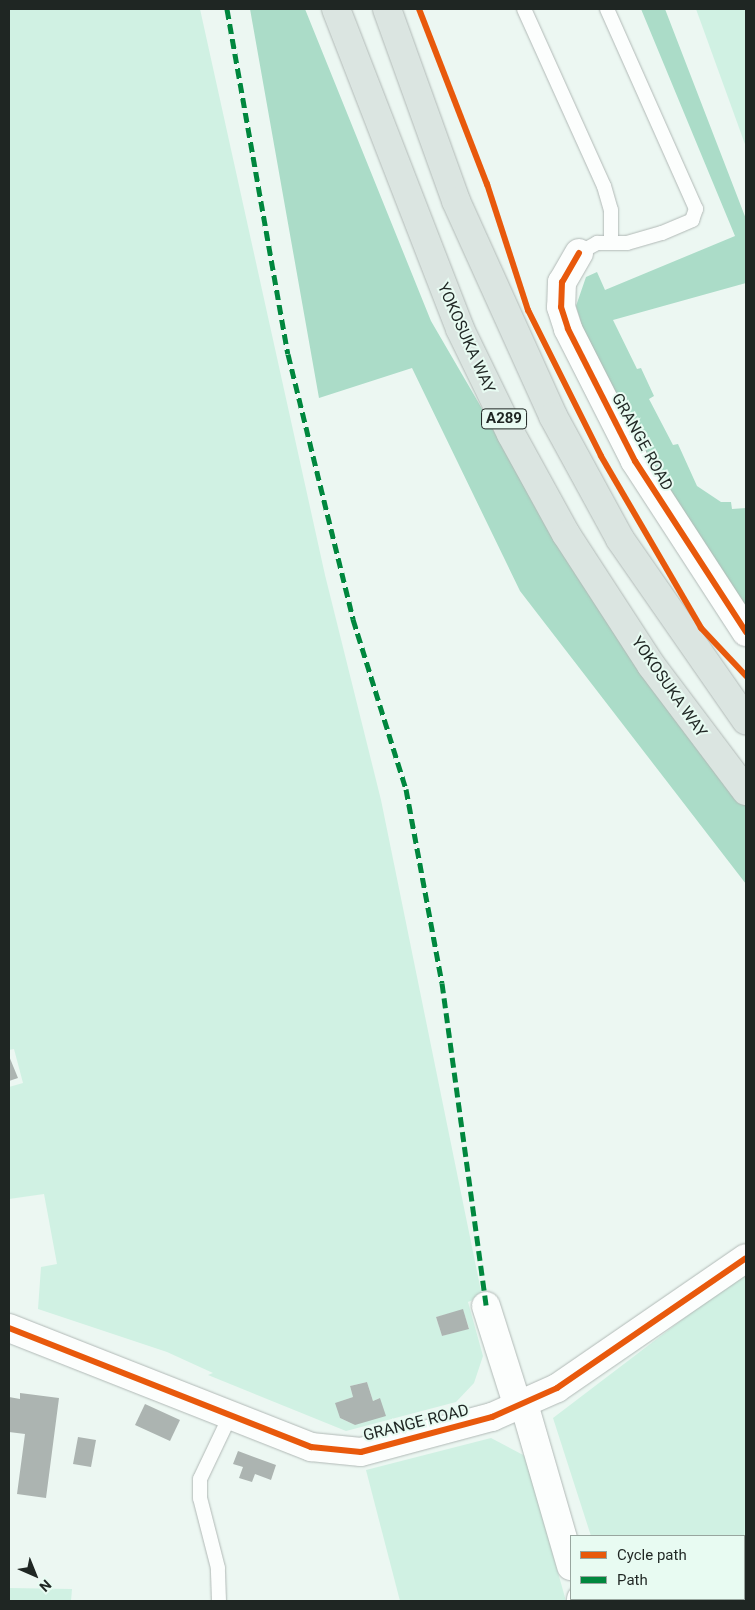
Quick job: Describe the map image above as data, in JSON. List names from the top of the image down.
{
  "streets": {
    "main road": ["YOKOSUKA WAY", "A289"],
    "street": ["GRANGE ROAD"]
  },
  "legend": ["Cycle path", "Path"],
  "north": "bottom right"
}
